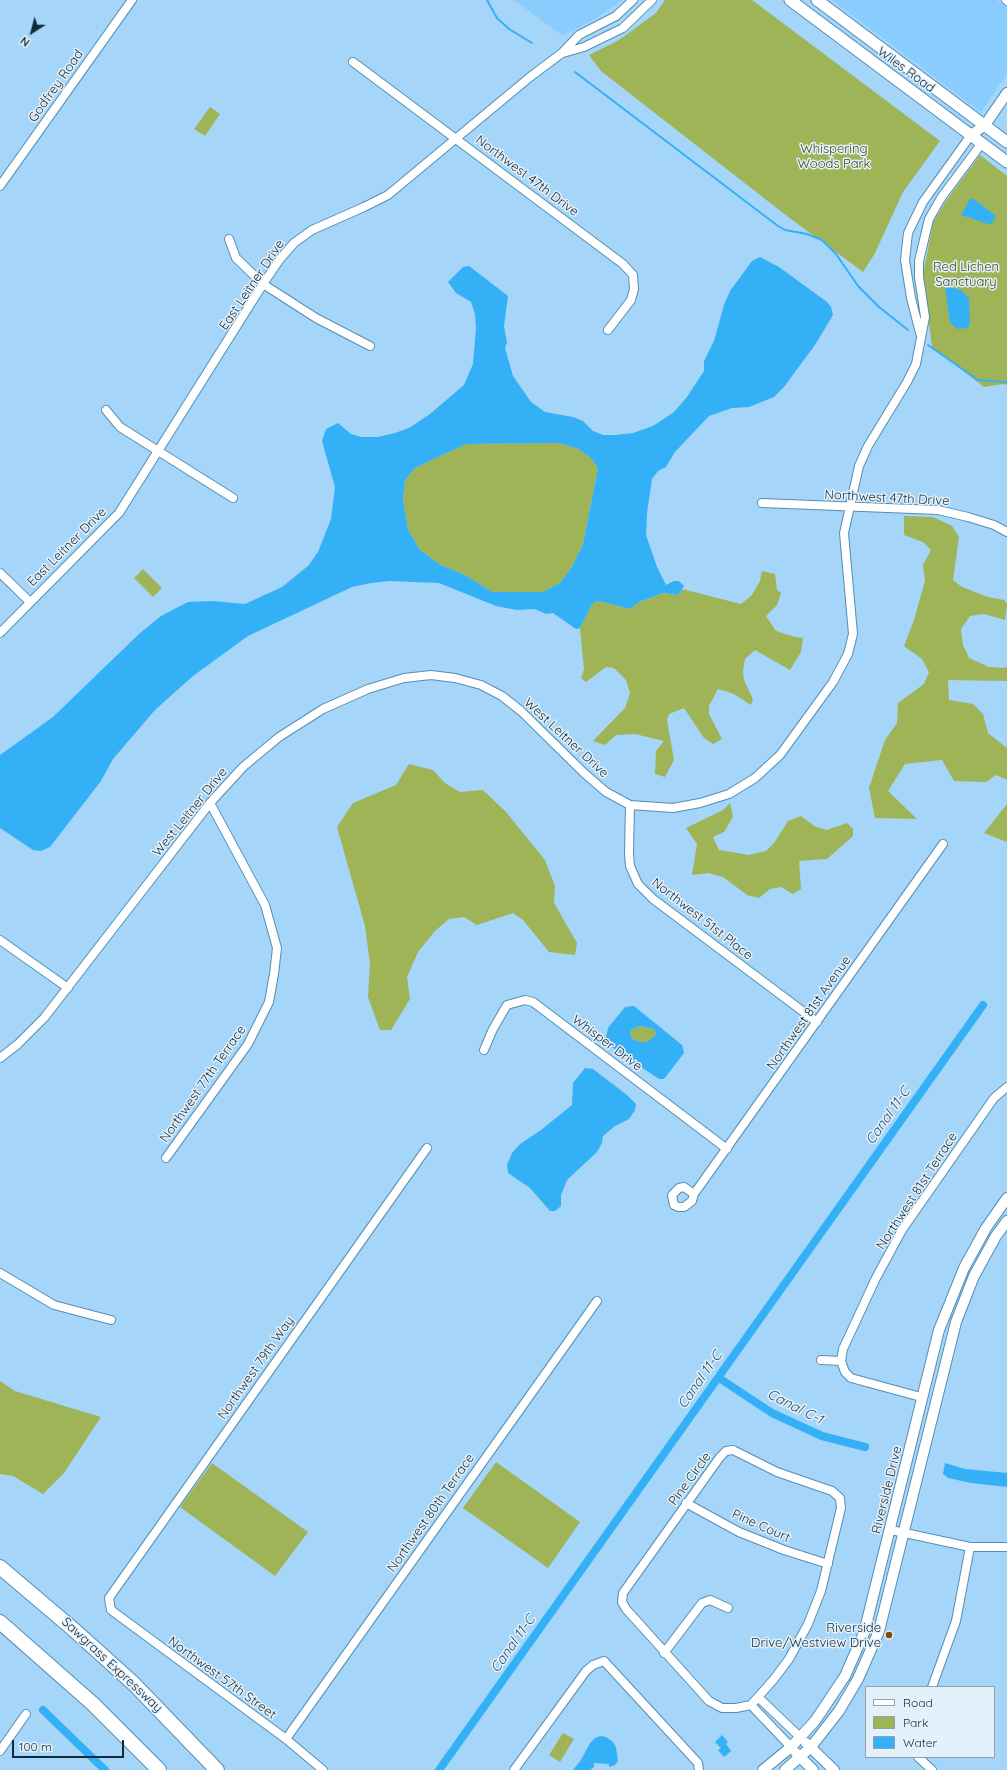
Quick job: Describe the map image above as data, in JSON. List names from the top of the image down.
{
  "streets": {
    "highway": ["Sawgrass Expressway"],
    "main road": ["Wiles Road"],
    "street": [
      "Godfrey Road",
      "Northwest 47th Drive",
      "East Leitner Drive",
      "West Leitner Drive",
      "Northwest 51st Place",
      "Northwest 81st Avenue",
      "Whisper Drive",
      "Northwest 77th Terrace",
      "Northwest 81st Terrace",
      "Northwest 79th Way",
      "Pine Circle",
      "Riverside Drive",
      "Northwest 80th Terrace",
      "Pine Court",
      "Northwest 57th Street"
    ]
  },
  "crossings": [
    ["Wiles Road", "West Leitner Drive"],
    ["Northwest 47th Drive", "East Leitner Drive"],
    ["Northwest 47th Drive", "West Leitner Drive"],
    ["West Leitner Drive", "Northwest 51st Place"],
    ["West Leitner Drive", "Northwest 77th Terrace"],
    ["Northwest 51st Place", "Northwest 81st Avenue"],
    ["Northwest 81st Avenue", "Whisper Drive"],
    ["Northwest 79th Way", "Northwest 57th Street"],
    ["Pine Circle", "Pine Court"],
    ["Northwest 80th Terrace", "Northwest 57th Street"]
  ],
  "water": ["Canal 11-C", "Canal C-1"],
  "parks": ["Whispering Woods Park", "Red Lichen Sanctuary"],
  "places": ["Riverside Drive/Westview Drive"],
  "legend": ["Road", "Park", "Water"],
  "scale_bar": "100 m",
  "north": "bottom left"
}
